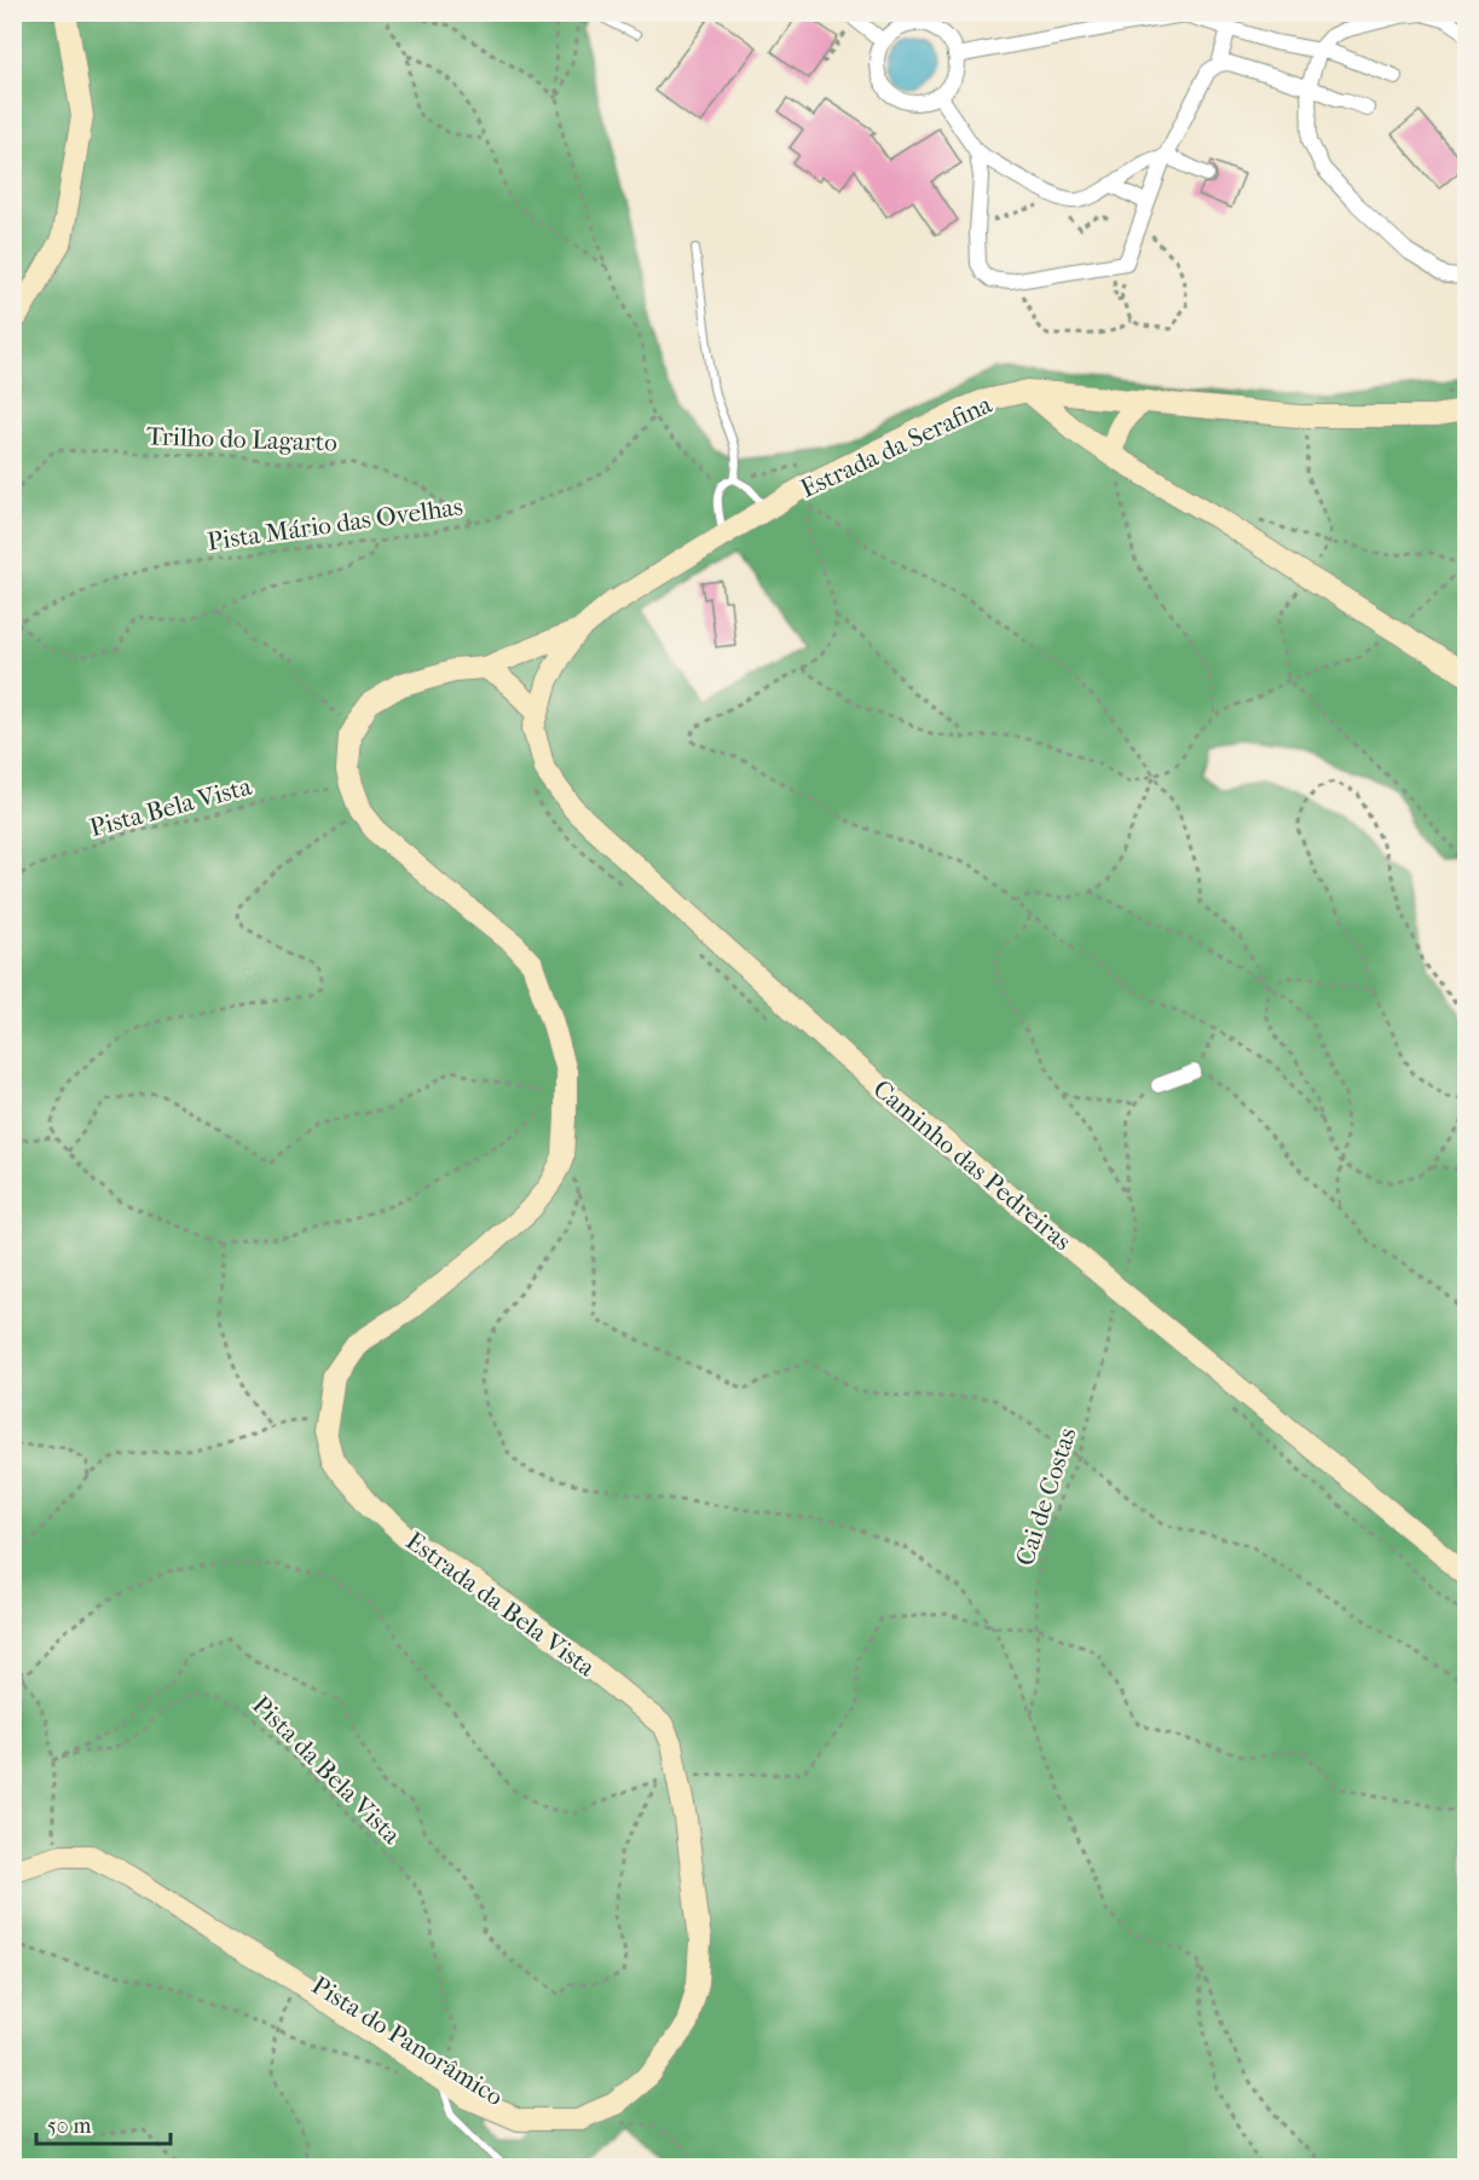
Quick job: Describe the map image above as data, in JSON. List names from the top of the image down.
{
  "streets": {
    "street": ["Estrada da Serafina", "Caminho das Pedreiras", "Estrada da Bela Vista"],
    "path": [
      "Trilho do Lagarto",
      "Pista Mário das Ovelhas",
      "Pista Bela Vista",
      "Cai de Costas",
      "Pista da Bela Vista"
    ]
  },
  "crossings": [
    ["Trilho do Lagarto", "Pista Mário das Ovelhas"],
    ["Estrada da Serafina", "Caminho das Pedreiras"],
    ["Estrada da Serafina", "Estrada da Bela Vista"],
    ["Caminho das Pedreiras", "Cai de Costas"],
    ["Caminho das Pedreiras", "Estrada da Bela Vista"],
    ["Estrada da Bela Vista", "Pista da Bela Vista"]
  ],
  "scale_bar": "50 m"
}
